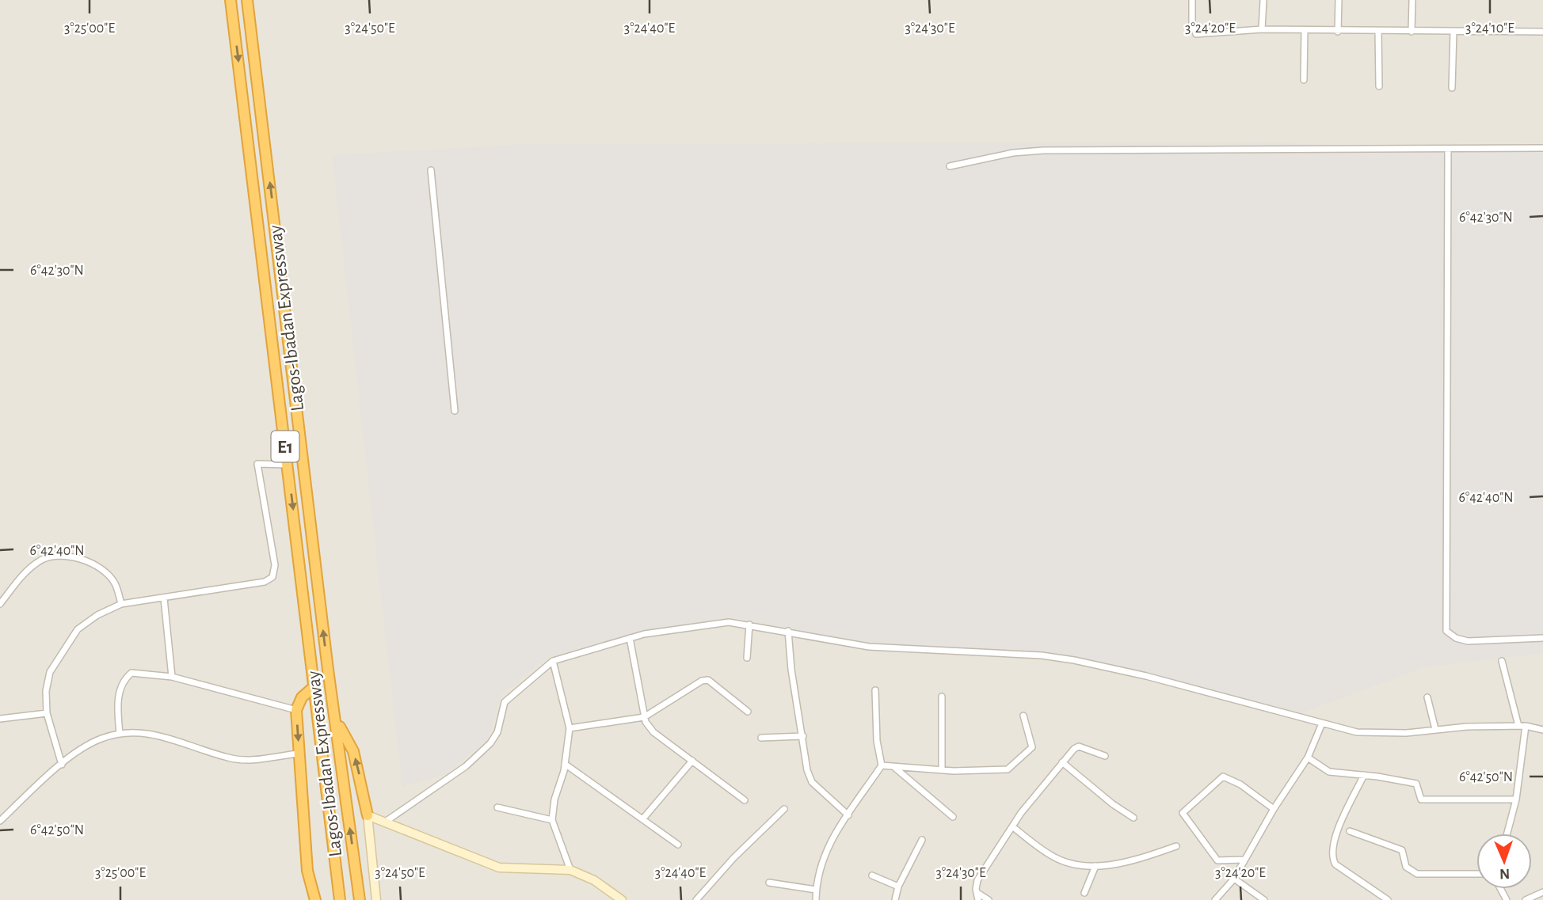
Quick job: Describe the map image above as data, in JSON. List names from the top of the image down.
{
  "streets": {
    "highway": ["Lagos-Ibadan Expressway", "E1"]
  },
  "north": "bottom",
  "coordinates": [
    "3°25'00\"E",
    "3°24'50\"E",
    "3°24'40\"E",
    "3°24'30\"E",
    "3°24'20\"E",
    "3°24'10\"E",
    "6°42'30\"N",
    "6°42'40\"N",
    "6°42'50\"N"
  ]
}
